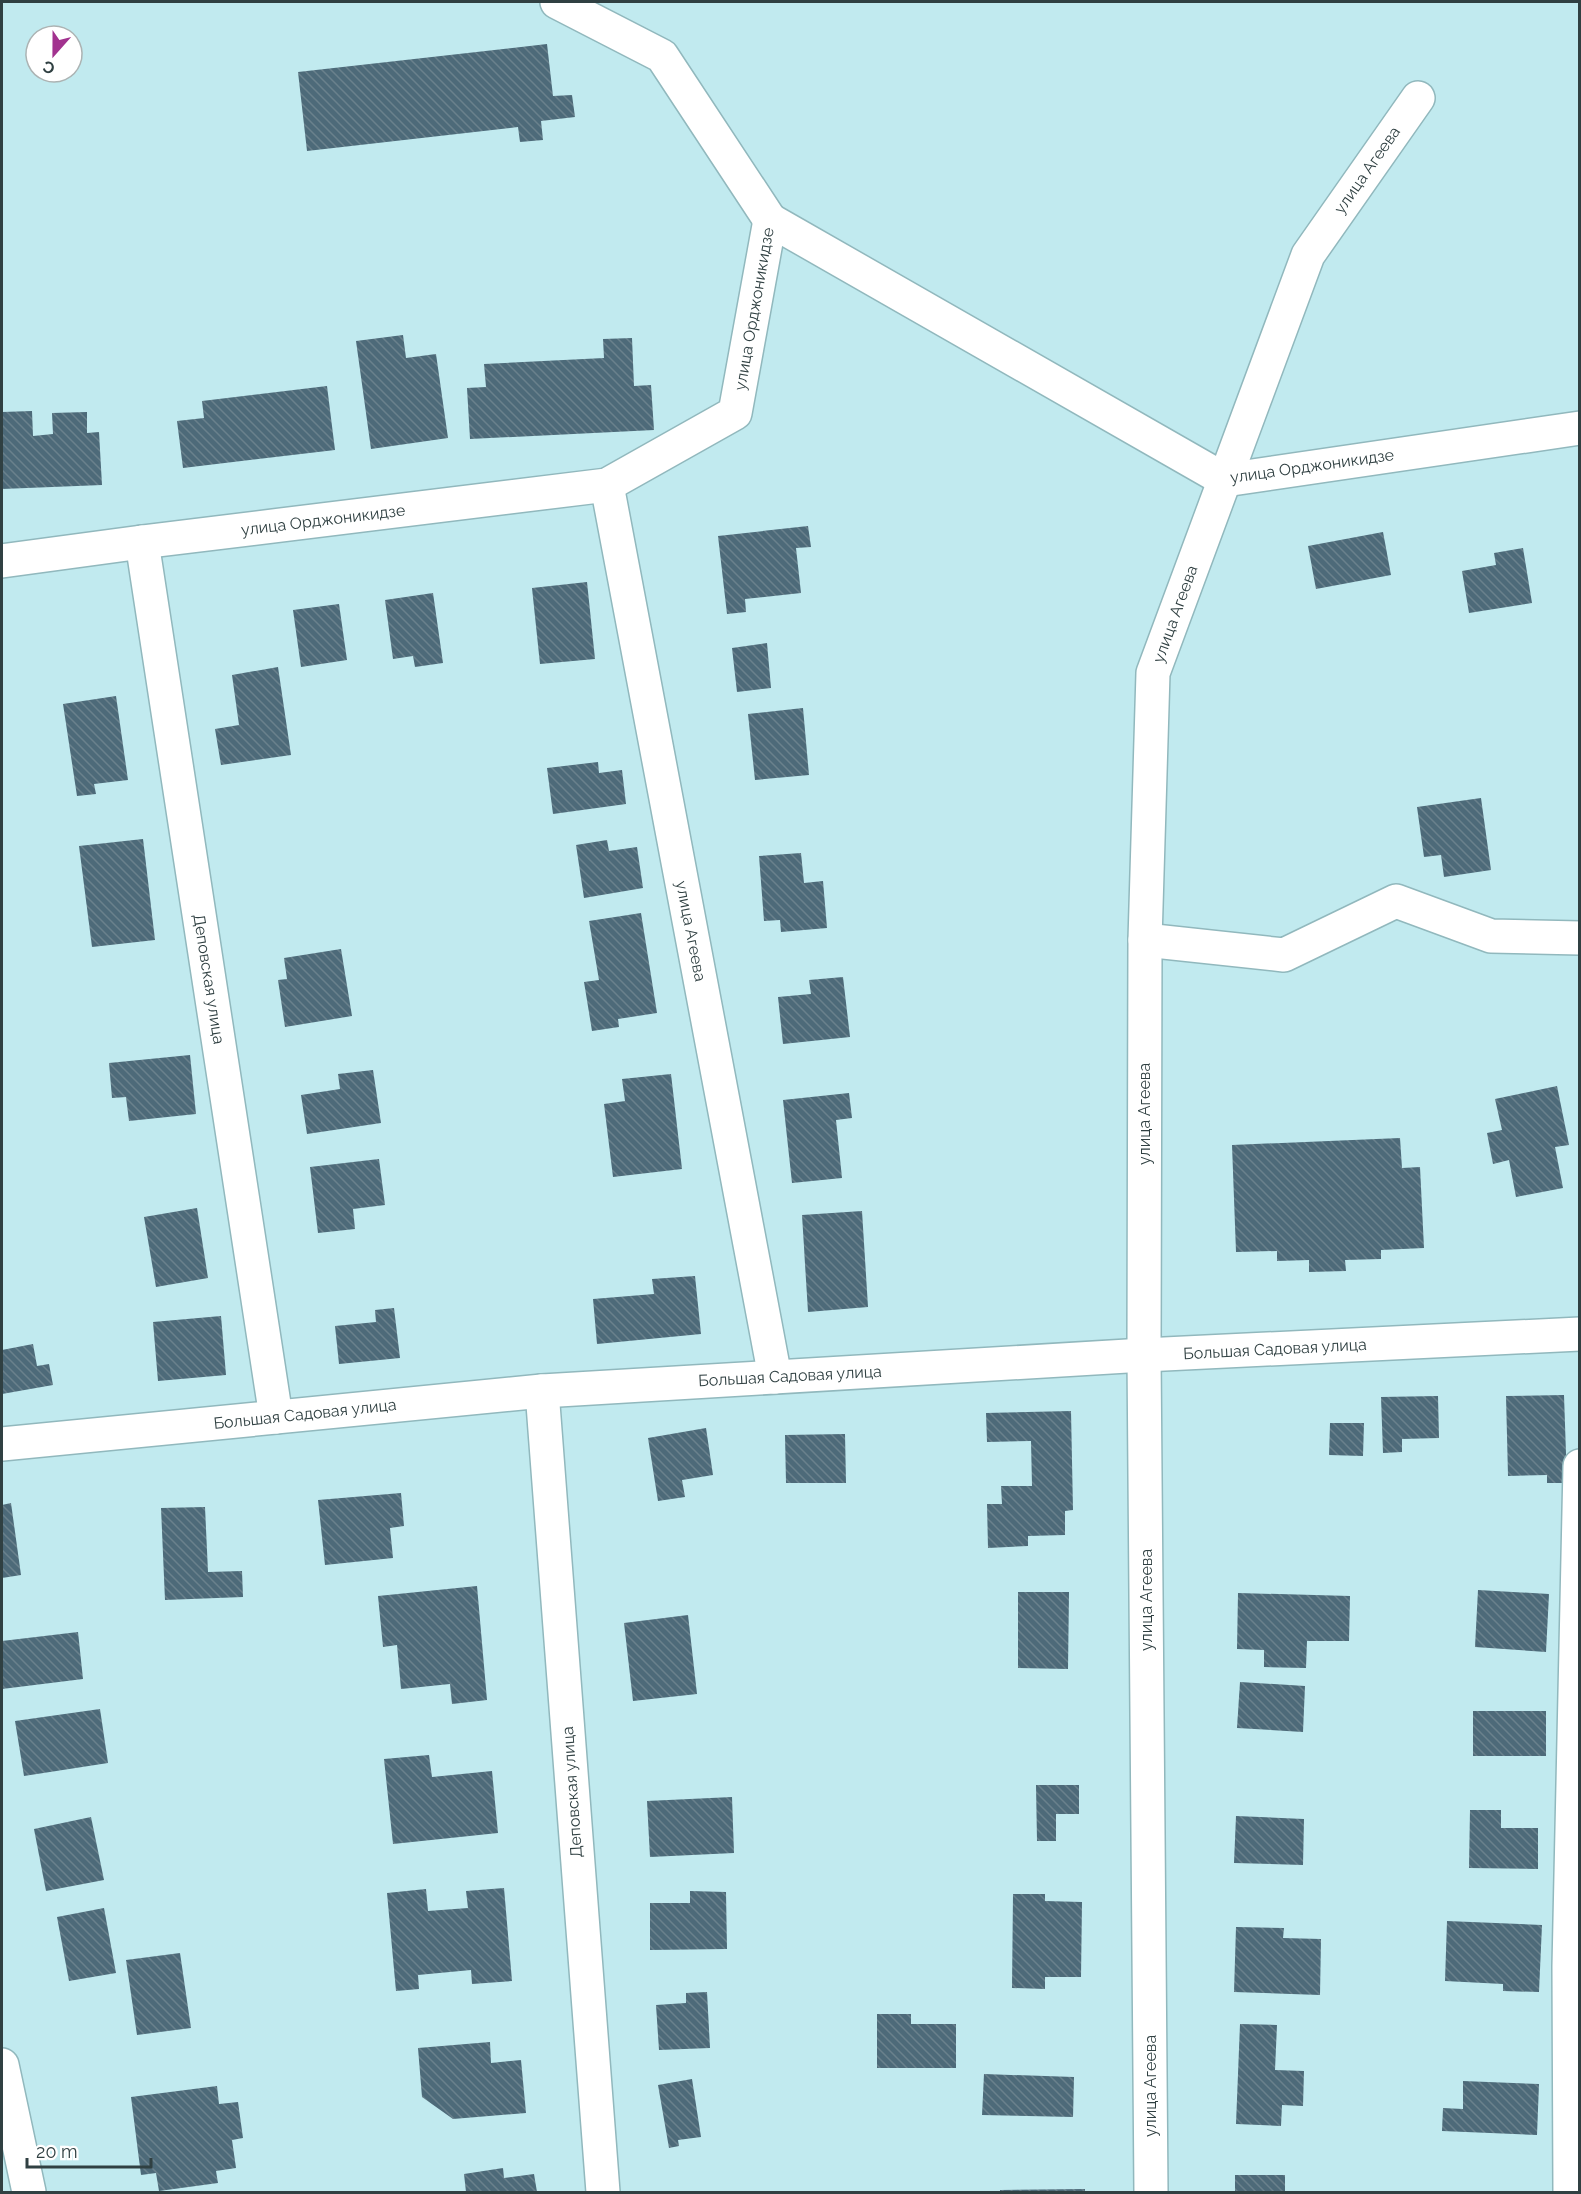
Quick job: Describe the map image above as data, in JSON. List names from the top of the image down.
{
  "streets": {
    "street": [
      "улица Агеева",
      "улица Орджоникидзе",
      "Деповская улица",
      "Большая Садовая улица"
    ]
  },
  "crossings": [
    ["улица Агеева", "улица Орджоникидзе"],
    ["улица Агеева", "Большая Садовая улица"],
    ["улица Орджоникидзе", "Деповская улица"],
    ["Деповская улица", "Большая Садовая улица"]
  ],
  "scale_bar": "20 m",
  "north": "bottom"
}
